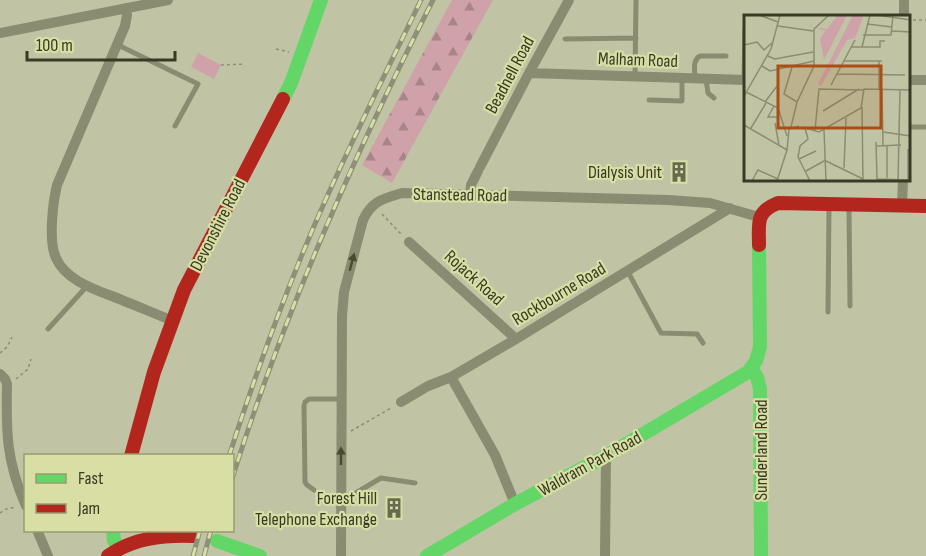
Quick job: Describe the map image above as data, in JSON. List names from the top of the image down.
{
  "streets": {
    "main road": [
      "Stanstead Road",
      "Devonshire Road",
      "Sunderland Road",
      "Waldram Park Road"
    ],
    "street": [
      "Malham Road",
      "Beadnell Road",
      "Rojack Road",
      "Rockbourne Road"
    ]
  },
  "crossings": [
    ["Malham Road", "Beadnell Road"],
    ["Beadnell Road", "Stanstead Road"],
    ["Stanstead Road", "Rockbourne Road"],
    ["Rojack Road", "Rockbourne Road"],
    ["Sunderland Road", "Waldram Park Road"]
  ],
  "places": {
    "building": ["Dialysis Unit", "Forest Hill Telephone Exchange"]
  },
  "legend": ["Fast", "Jam"],
  "scale_bar": "100 m"
}
